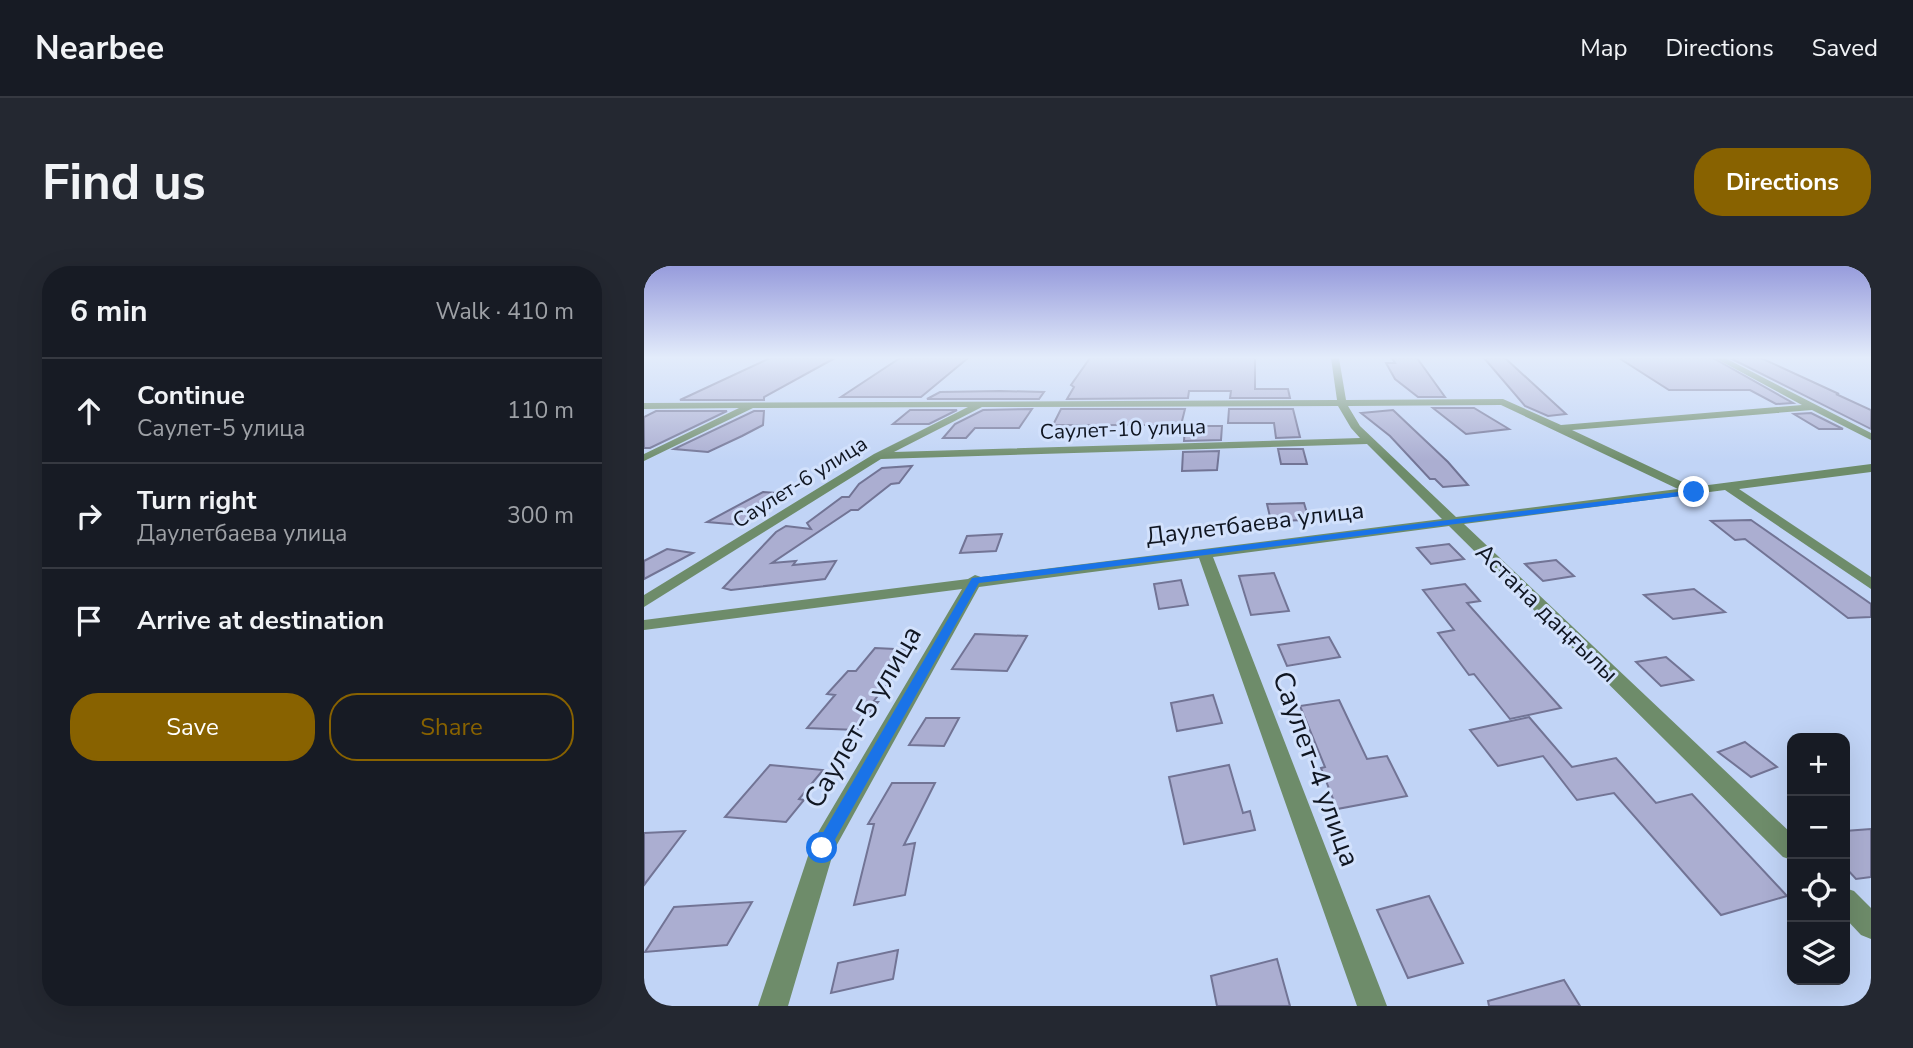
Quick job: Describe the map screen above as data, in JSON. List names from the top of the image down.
{
  "streets": {
    "street": [
      "Саулет-10 улица",
      "Саулет-6 улица",
      "Даулетбаева улица",
      "Астана даңғылы",
      "Саулет-5 улица",
      "Саулет-4 улица"
    ]
  },
  "crossings": [
    ["Саулет-10 улица", "Саулет-6 улица"],
    ["Саулет-10 улица", "Астана даңғылы"],
    ["Даулетбаева улица", "Астана даңғылы"],
    ["Даулетбаева улица", "Саулет-5 улица"],
    ["Даулетбаева улица", "Саулет-4 улица"]
  ],
  "page": {
    "header": "Nearbee",
    "nav": ["Map", "Directions", "Saved"],
    "buttons": [
      "Directions",
      ["Save", "Share"]
    ],
    "title": "Find us",
    "heading": ["6 min", "Walk · 410 m"],
    "list": [
      ["Continue", "Саулет-5 улица", "110 m"],
      ["Turn right", "Даулетбаева улица", "300 m"],
      "Arrive at destination"
    ],
    "map_buttons": ["+", "−"]
  }
}
